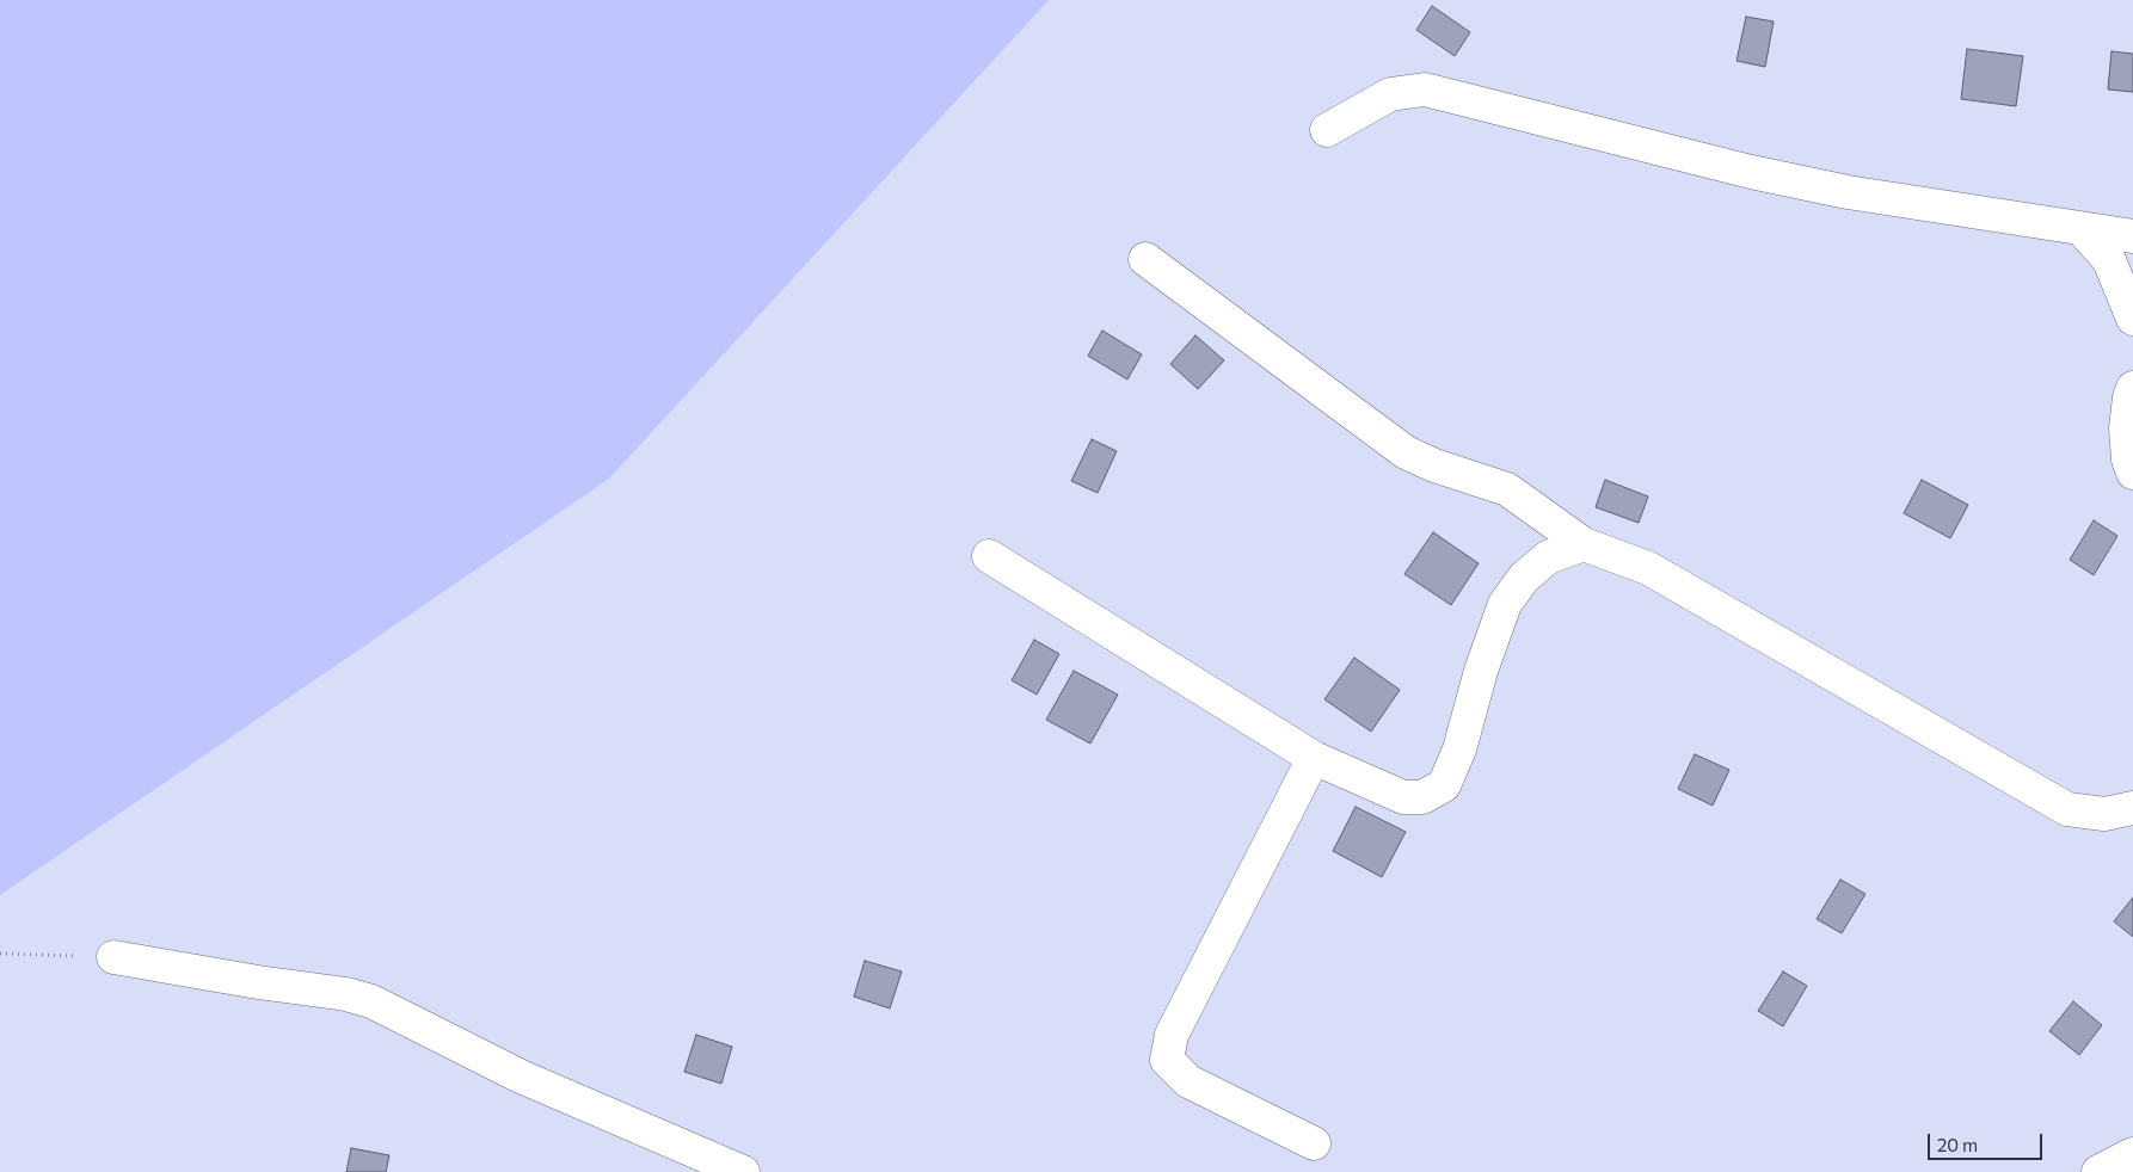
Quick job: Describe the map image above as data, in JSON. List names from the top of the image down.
{
  "scale_bar": "20 m"
}
